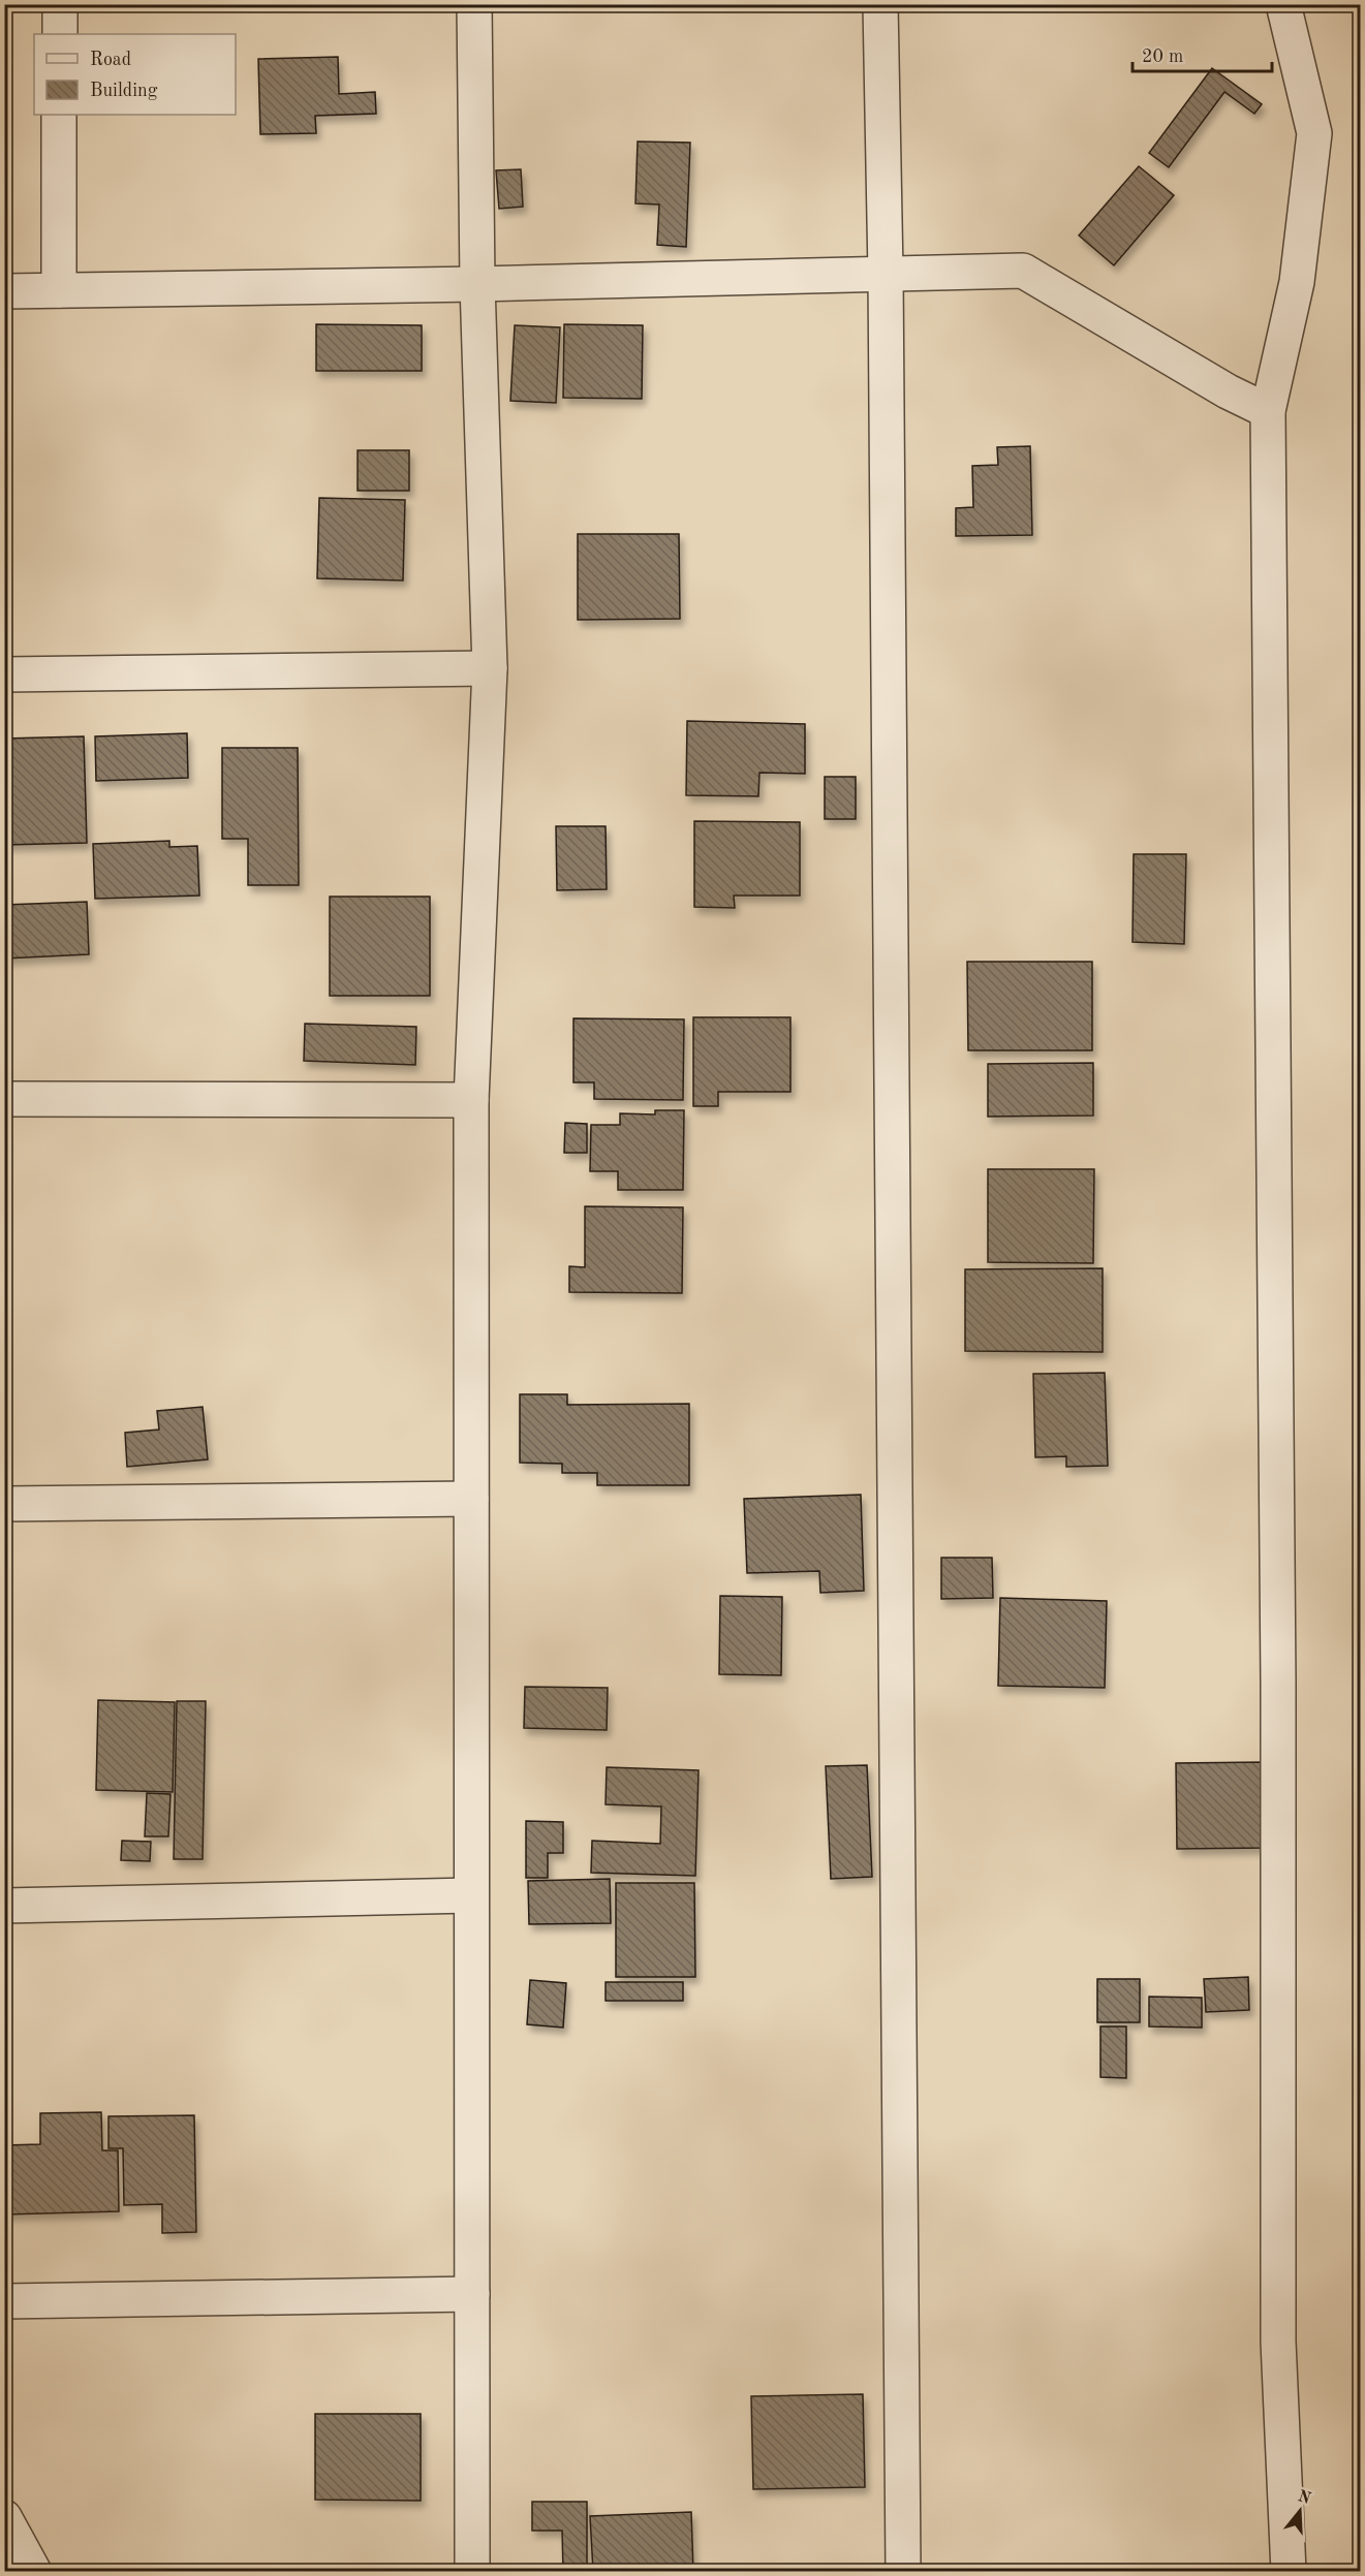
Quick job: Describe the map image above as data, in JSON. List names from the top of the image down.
{
  "legend": ["Road", "Building"],
  "scale_bar": "20 m",
  "north": "top"
}
